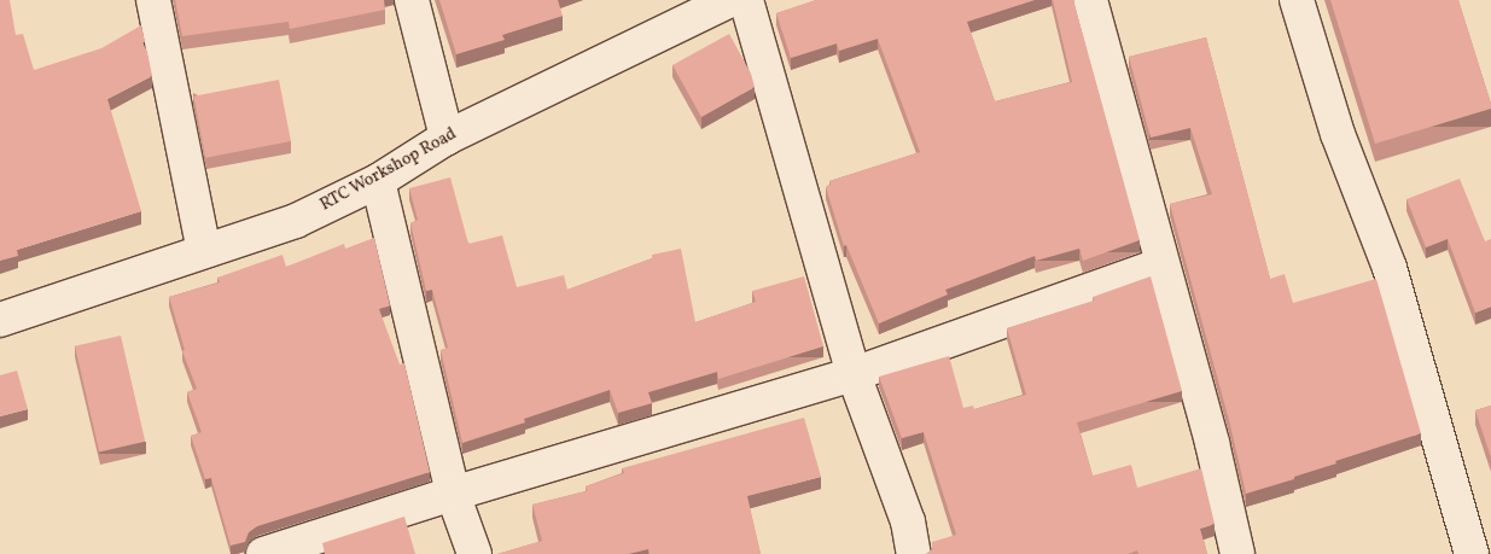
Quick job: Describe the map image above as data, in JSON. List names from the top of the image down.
{
  "streets": {
    "street": ["RTC Workshop Road"]
  }
}
